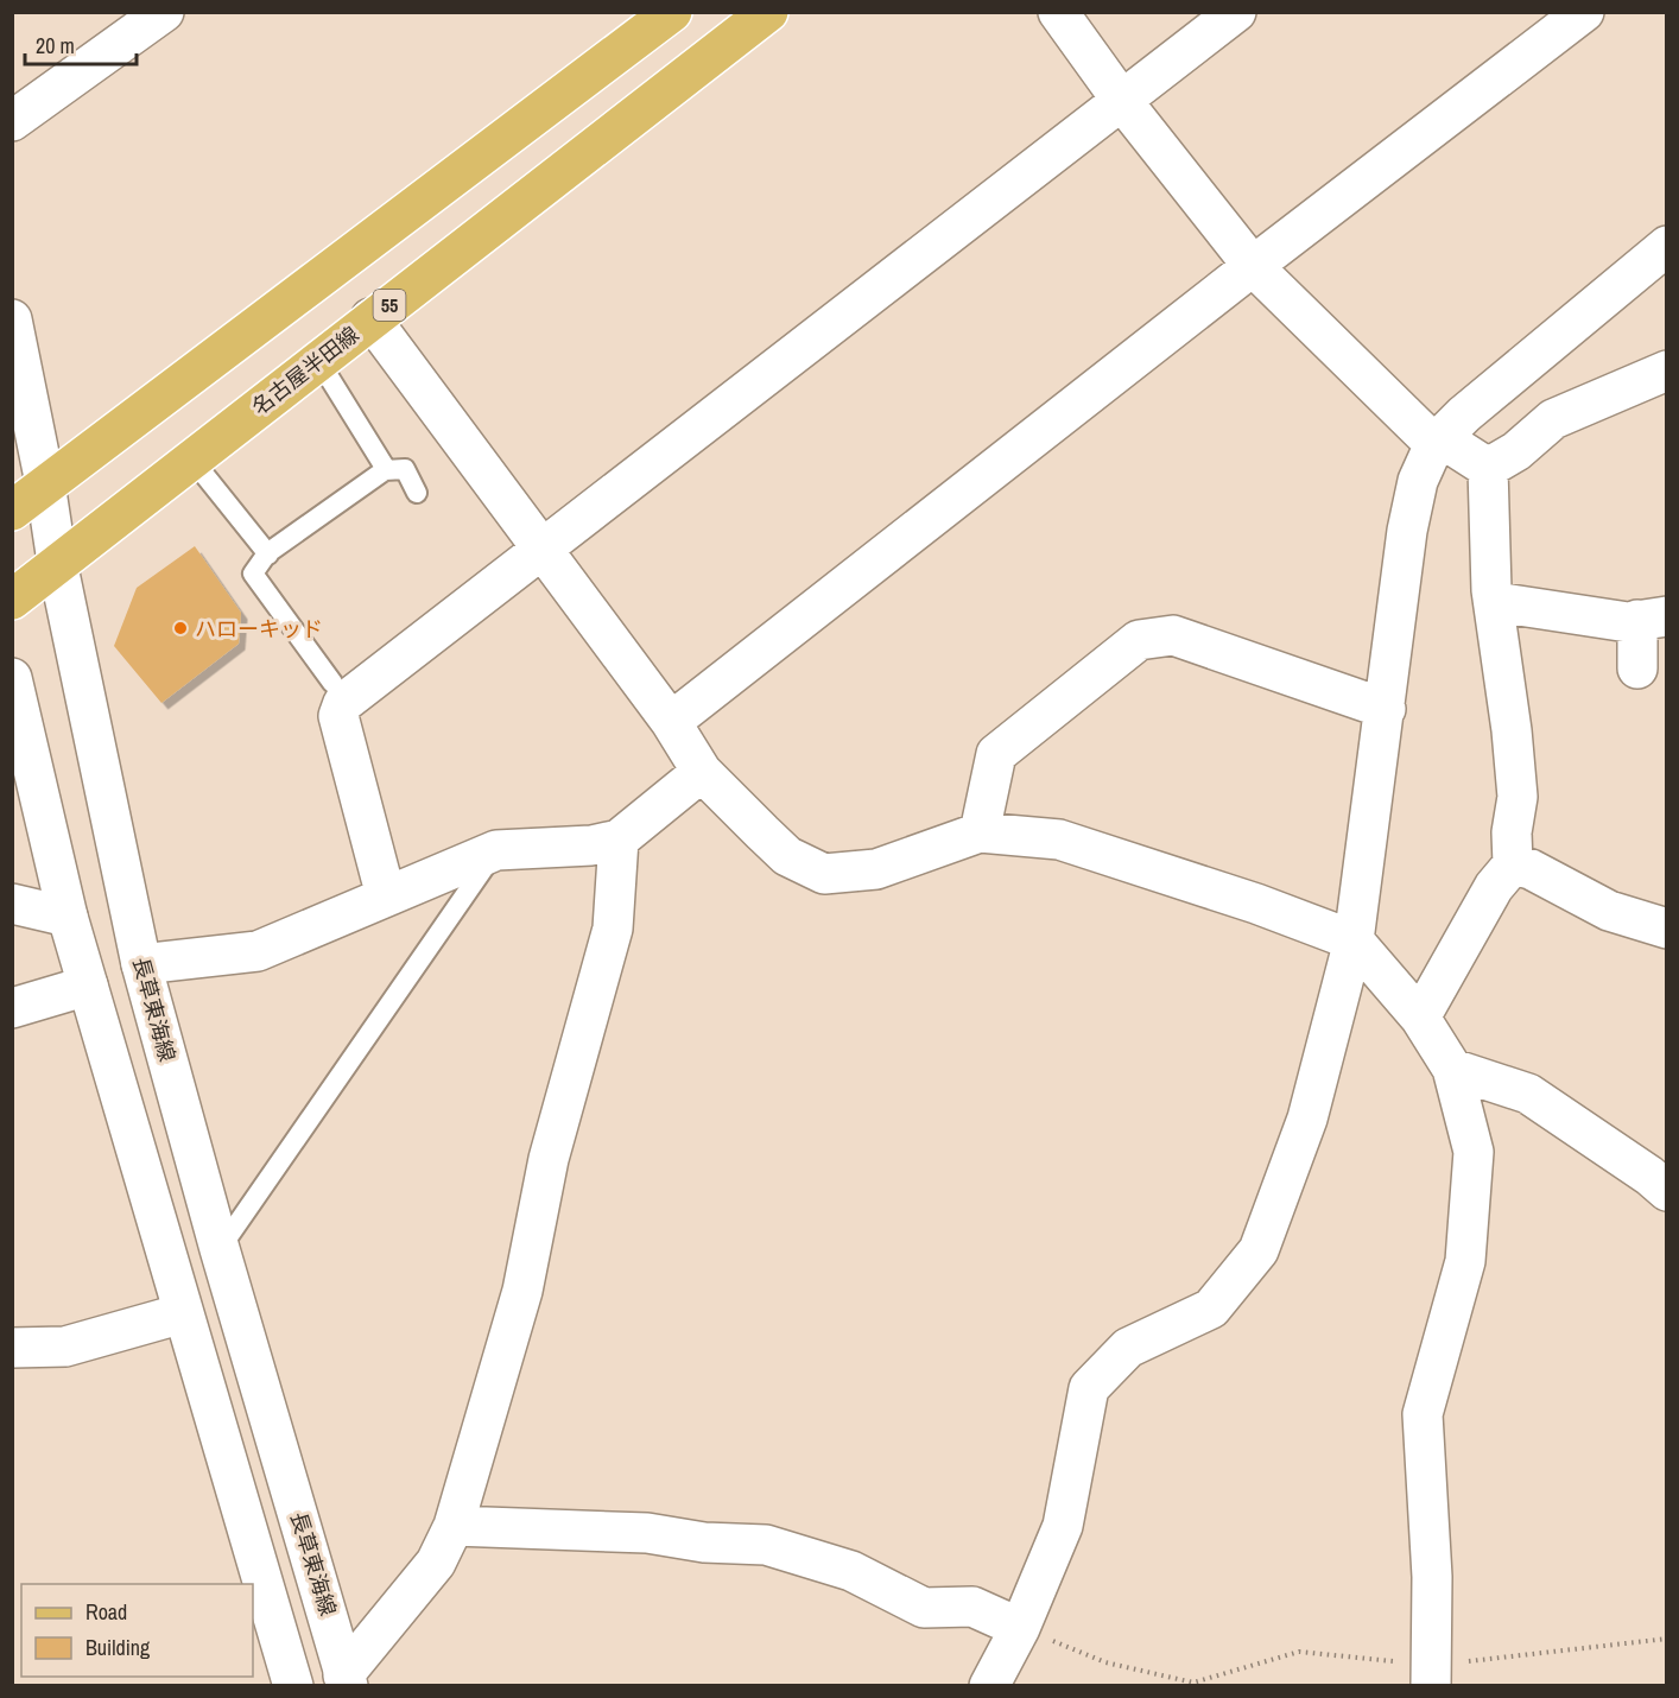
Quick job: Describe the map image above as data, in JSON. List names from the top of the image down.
{
  "streets": {
    "main road": ["55", "名古屋半田線"],
    "street": ["長草東海線"]
  },
  "crossings": [
    ["名古屋半田線", "長草東海線"]
  ],
  "places": ["ハローキッド"],
  "legend": ["Road", "Building"],
  "scale_bar": "20 m"
}
